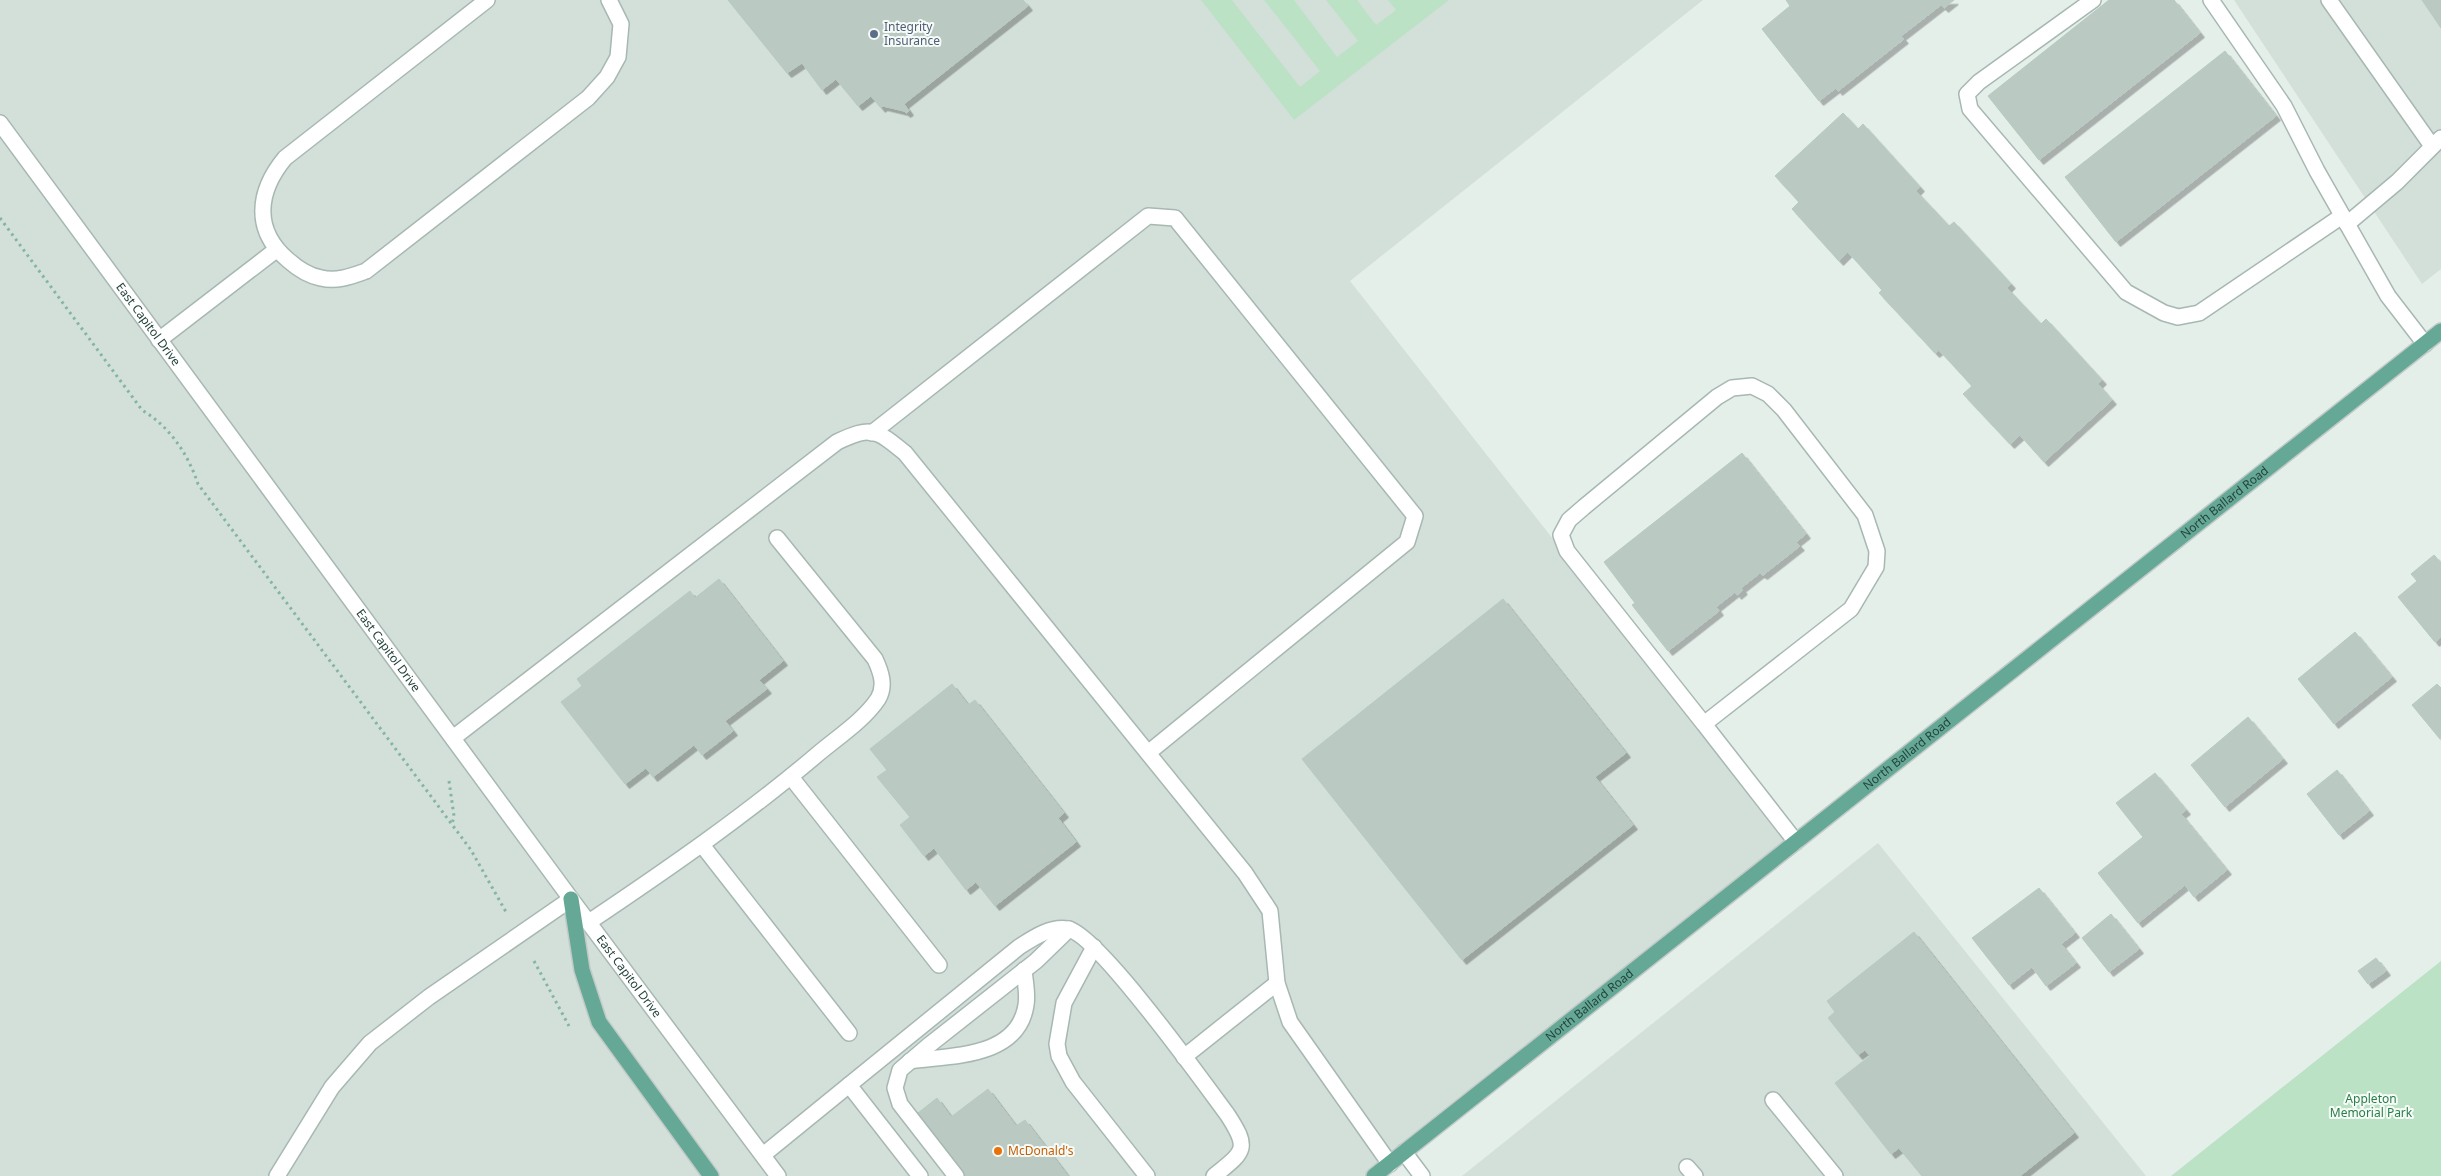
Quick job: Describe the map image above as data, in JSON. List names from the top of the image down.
{
  "streets": {
    "main road": ["North Ballard Road"],
    "street": ["East Capitol Drive"]
  },
  "parks": ["Appleton Memorial Park"],
  "places": ["Integrity Insurance", "McDonald's"]
}
